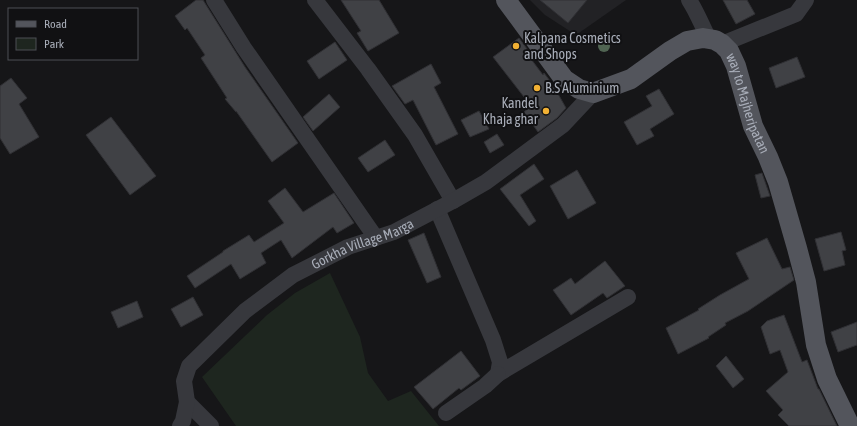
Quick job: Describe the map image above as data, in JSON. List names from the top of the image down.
{
  "streets": {
    "main road": ["way to Majheripatan"],
    "street": ["Gorkha Village Marga"]
  },
  "places": ["Kalpana Cosmetics and Shops", "B.S Aluminium", "Kandel Khaja ghar"],
  "legend": ["Road", "Park"]
}
